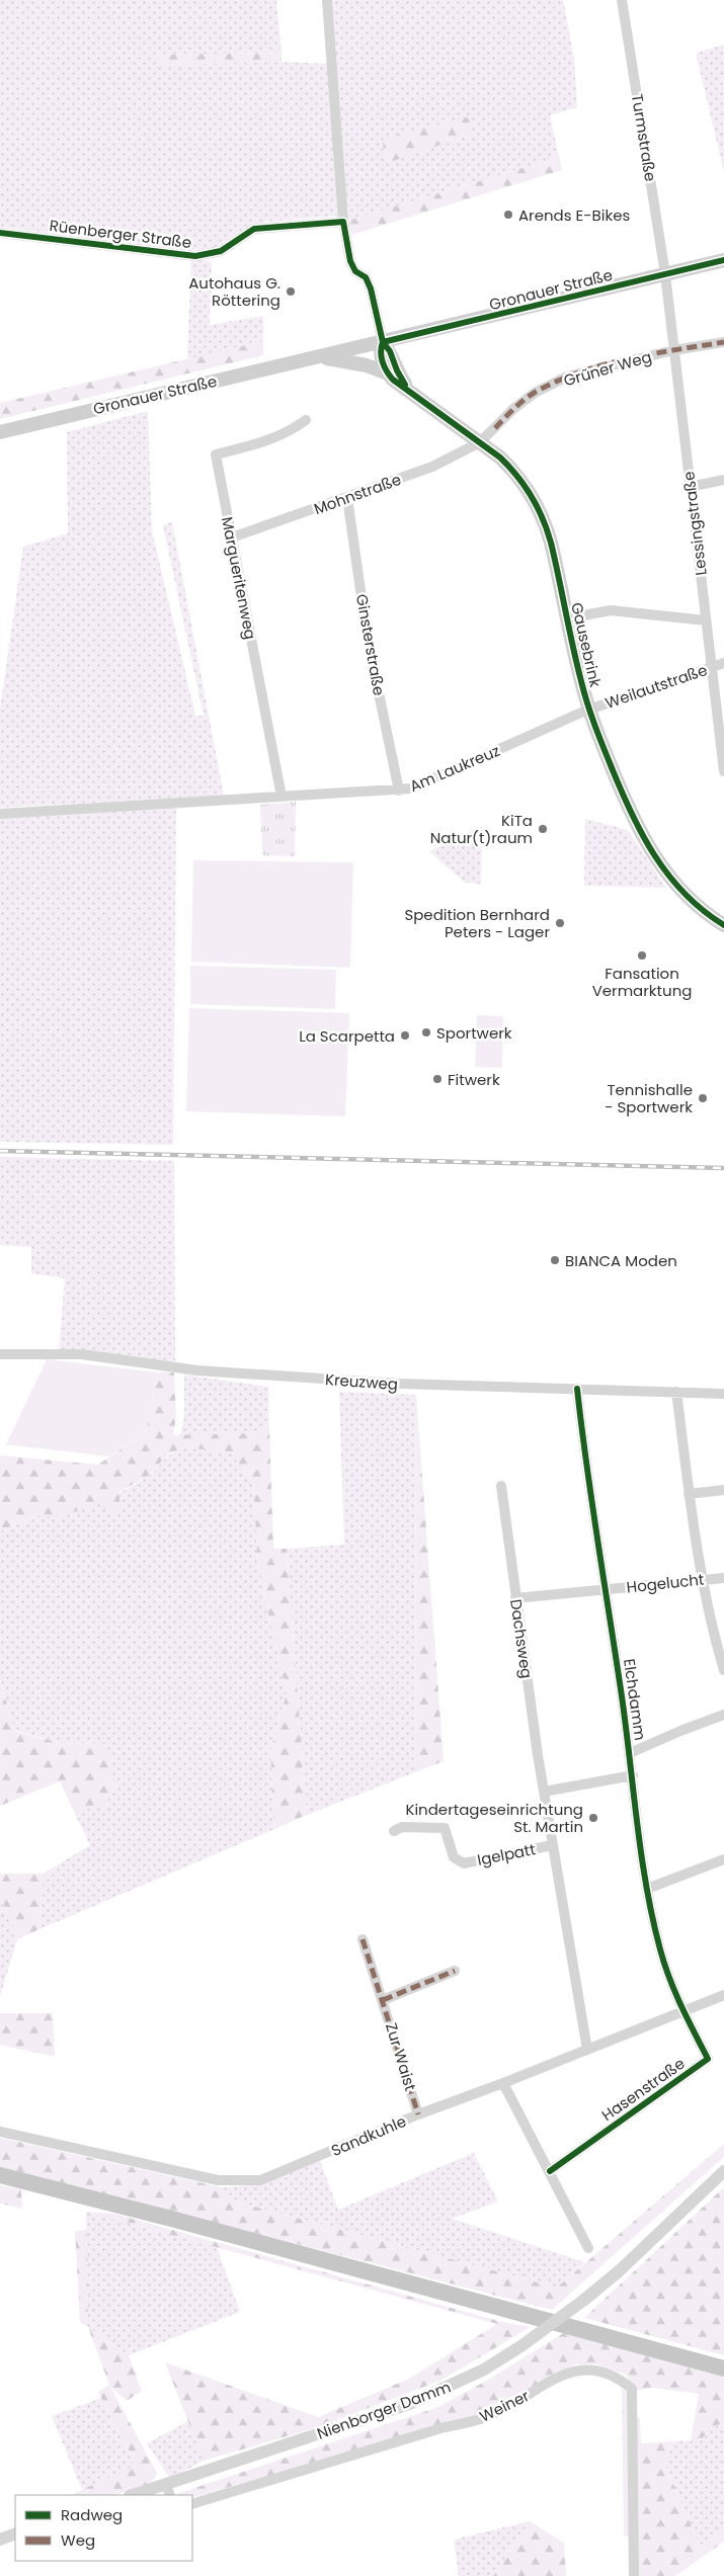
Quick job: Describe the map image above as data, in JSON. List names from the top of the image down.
{
  "streets": {
    "main road": ["Gronauer Straße", "Gausebrink"],
    "street": [
      "Turmstraße",
      "Rüenberger Straße",
      "Grüner Weg",
      "Mohnstraße",
      "Lessingstraße",
      "Margueritenweg",
      "Ginsterstraße",
      "Weilautstraße",
      "Am Laukreuz",
      "Kreuzweg",
      "Hogelucht",
      "Dachsweg",
      "Elchdamm",
      "Igelpatt",
      "Zur Waist",
      "Hasenstraße",
      "Sandkuhle",
      "Weiner",
      "Nienborger Damm"
    ]
  },
  "crossings": [
    ["Turmstraße", "Gronauer Straße"],
    ["Turmstraße", "Lessingstraße"],
    ["Gronauer Straße", "Lessingstraße"],
    ["Gronauer Straße", "Gausebrink"],
    ["Grüner Weg", "Mohnstraße"],
    ["Grüner Weg", "Lessingstraße"],
    ["Grüner Weg", "Gausebrink"],
    ["Mohnstraße", "Margueritenweg"],
    ["Mohnstraße", "Ginsterstraße"],
    ["Mohnstraße", "Gausebrink"],
    ["Lessingstraße", "Weilautstraße"],
    ["Margueritenweg", "Am Laukreuz"],
    ["Ginsterstraße", "Am Laukreuz"],
    ["Gausebrink", "Weilautstraße"],
    ["Gausebrink", "Am Laukreuz"],
    ["Weilautstraße", "Am Laukreuz"],
    ["Kreuzweg", "Elchdamm"],
    ["Hogelucht", "Dachsweg"],
    ["Hogelucht", "Elchdamm"],
    ["Dachsweg", "Igelpatt"],
    ["Dachsweg", "Sandkuhle"],
    ["Elchdamm", "Hasenstraße"],
    ["Elchdamm", "Sandkuhle"],
    ["Zur Waist", "Sandkuhle"],
    ["Hasenstraße", "Sandkuhle"]
  ],
  "places": [
    "Arends E-Bikes",
    "Autohaus G. Röttering",
    "KiTa Natur(t)raum",
    "Spedition Bernhard Peters - Lager",
    "Fansation Vermarktung",
    "Sportwerk",
    "La Scarpetta",
    "Fitwerk",
    "Tennishalle - Sportwerk",
    "BIANCA Moden",
    "Kindertageseinrichtung St. Martin"
  ],
  "legend": ["Radweg", "Weg"]
}
